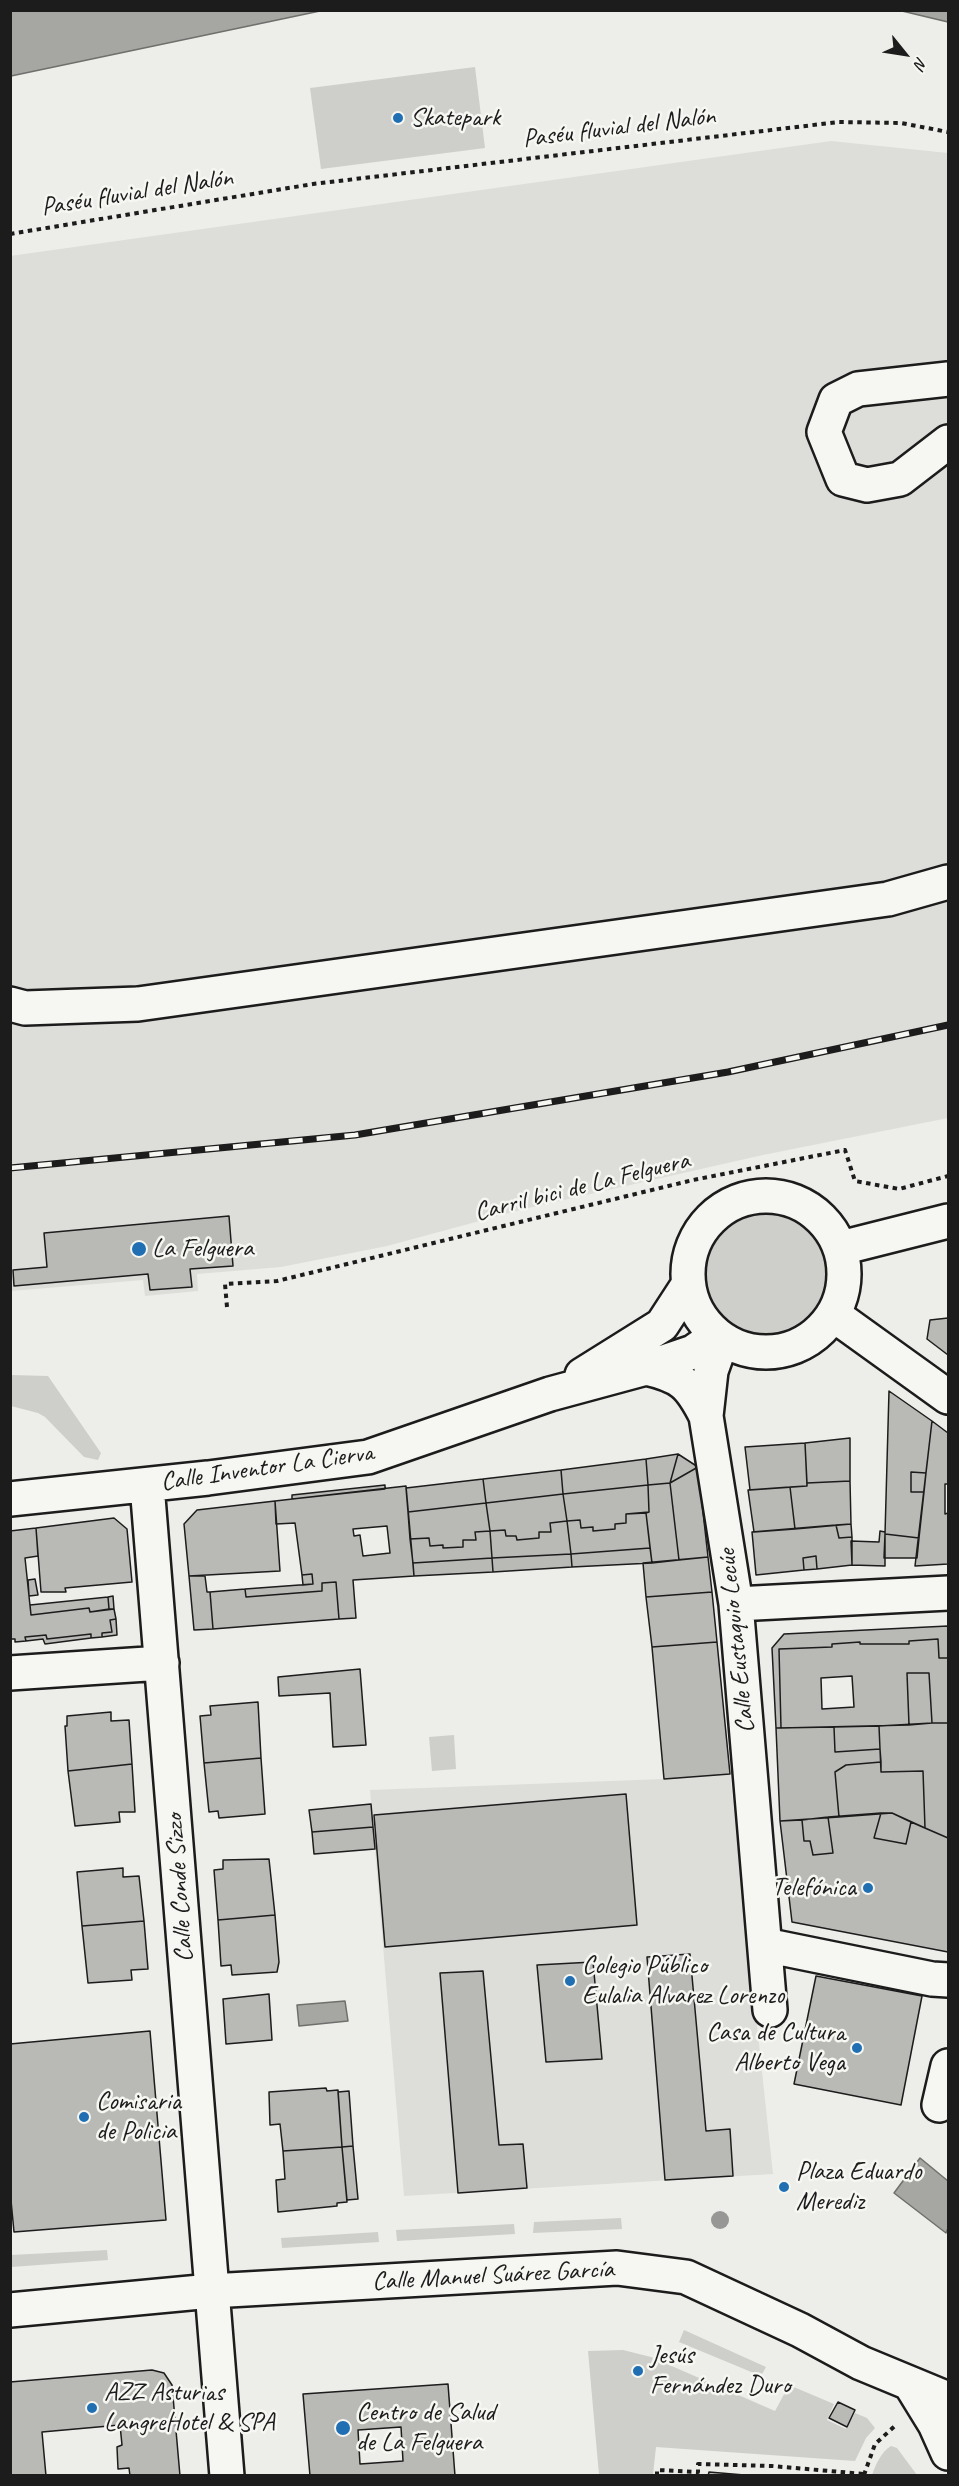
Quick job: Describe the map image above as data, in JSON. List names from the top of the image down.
{
  "streets": {
    "street": [
      "Calle Inventor La Cierva",
      "Calle Eustaquio Lecúe",
      "Calle Conde Sizzo",
      "Calle Manuel Suárez García"
    ],
    "path": ["Paséu fluvial del Nalón", "Carril bici de La Felguera"]
  },
  "crossings": [
    ["Calle Inventor La Cierva", "Calle Eustaquio Lecúe"],
    ["Calle Inventor La Cierva", "Calle Conde Sizzo"],
    ["Calle Conde Sizzo", "Calle Manuel Suárez García"]
  ],
  "places": [
    "Skatepark",
    "La Felguera",
    "Telefónica",
    "Colegio Público Eulalia Alvarez Lorenzo",
    "Casa de Cultura Alberto Vega",
    "Comisaria de Policia",
    "Plaza Eduardo Merediz",
    "Jesús Fernández Duro",
    "AZZ Asturias LangreHotel & SPA",
    "Centro de Salud de La Felguera"
  ],
  "north": "bottom right"
}
